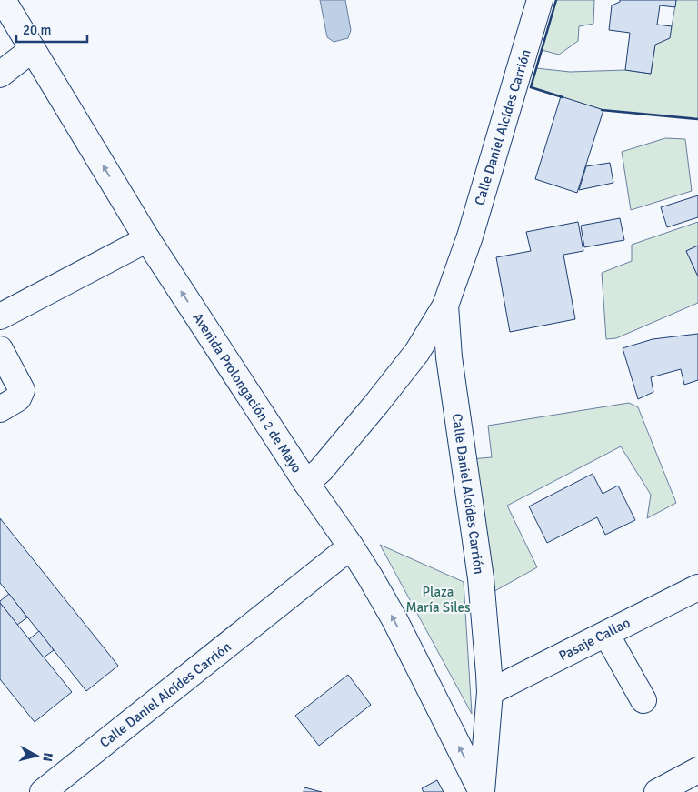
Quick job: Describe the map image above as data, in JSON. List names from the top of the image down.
{
  "streets": {
    "street": ["Calle Daniel Alcídes Carrión", "Avenida Prolongación 2 de Mayo", "Pasaje Callao"]
  },
  "crossings": [
    ["Calle Daniel Alcídes Carrión", "Avenida Prolongación 2 de Mayo"],
    ["Calle Daniel Alcídes Carrión", "Pasaje Callao"]
  ],
  "one_way": ["Avenida Prolongación 2 de Mayo"],
  "parks": ["Plaza María Siles"],
  "scale_bar": "20 m",
  "north": "right"
}
